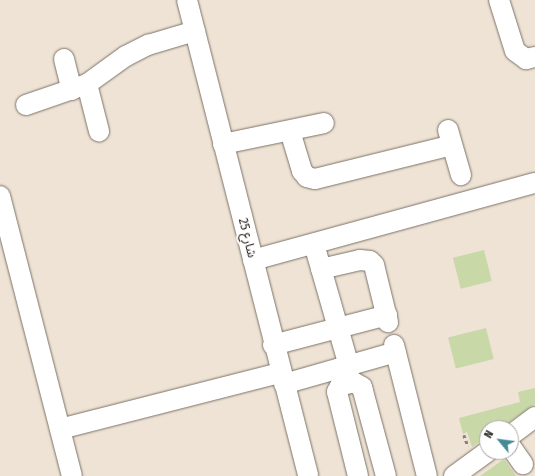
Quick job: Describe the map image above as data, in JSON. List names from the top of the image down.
{
  "streets": {
    "street": ["شارع 25"]
  },
  "north": "top left"
}
